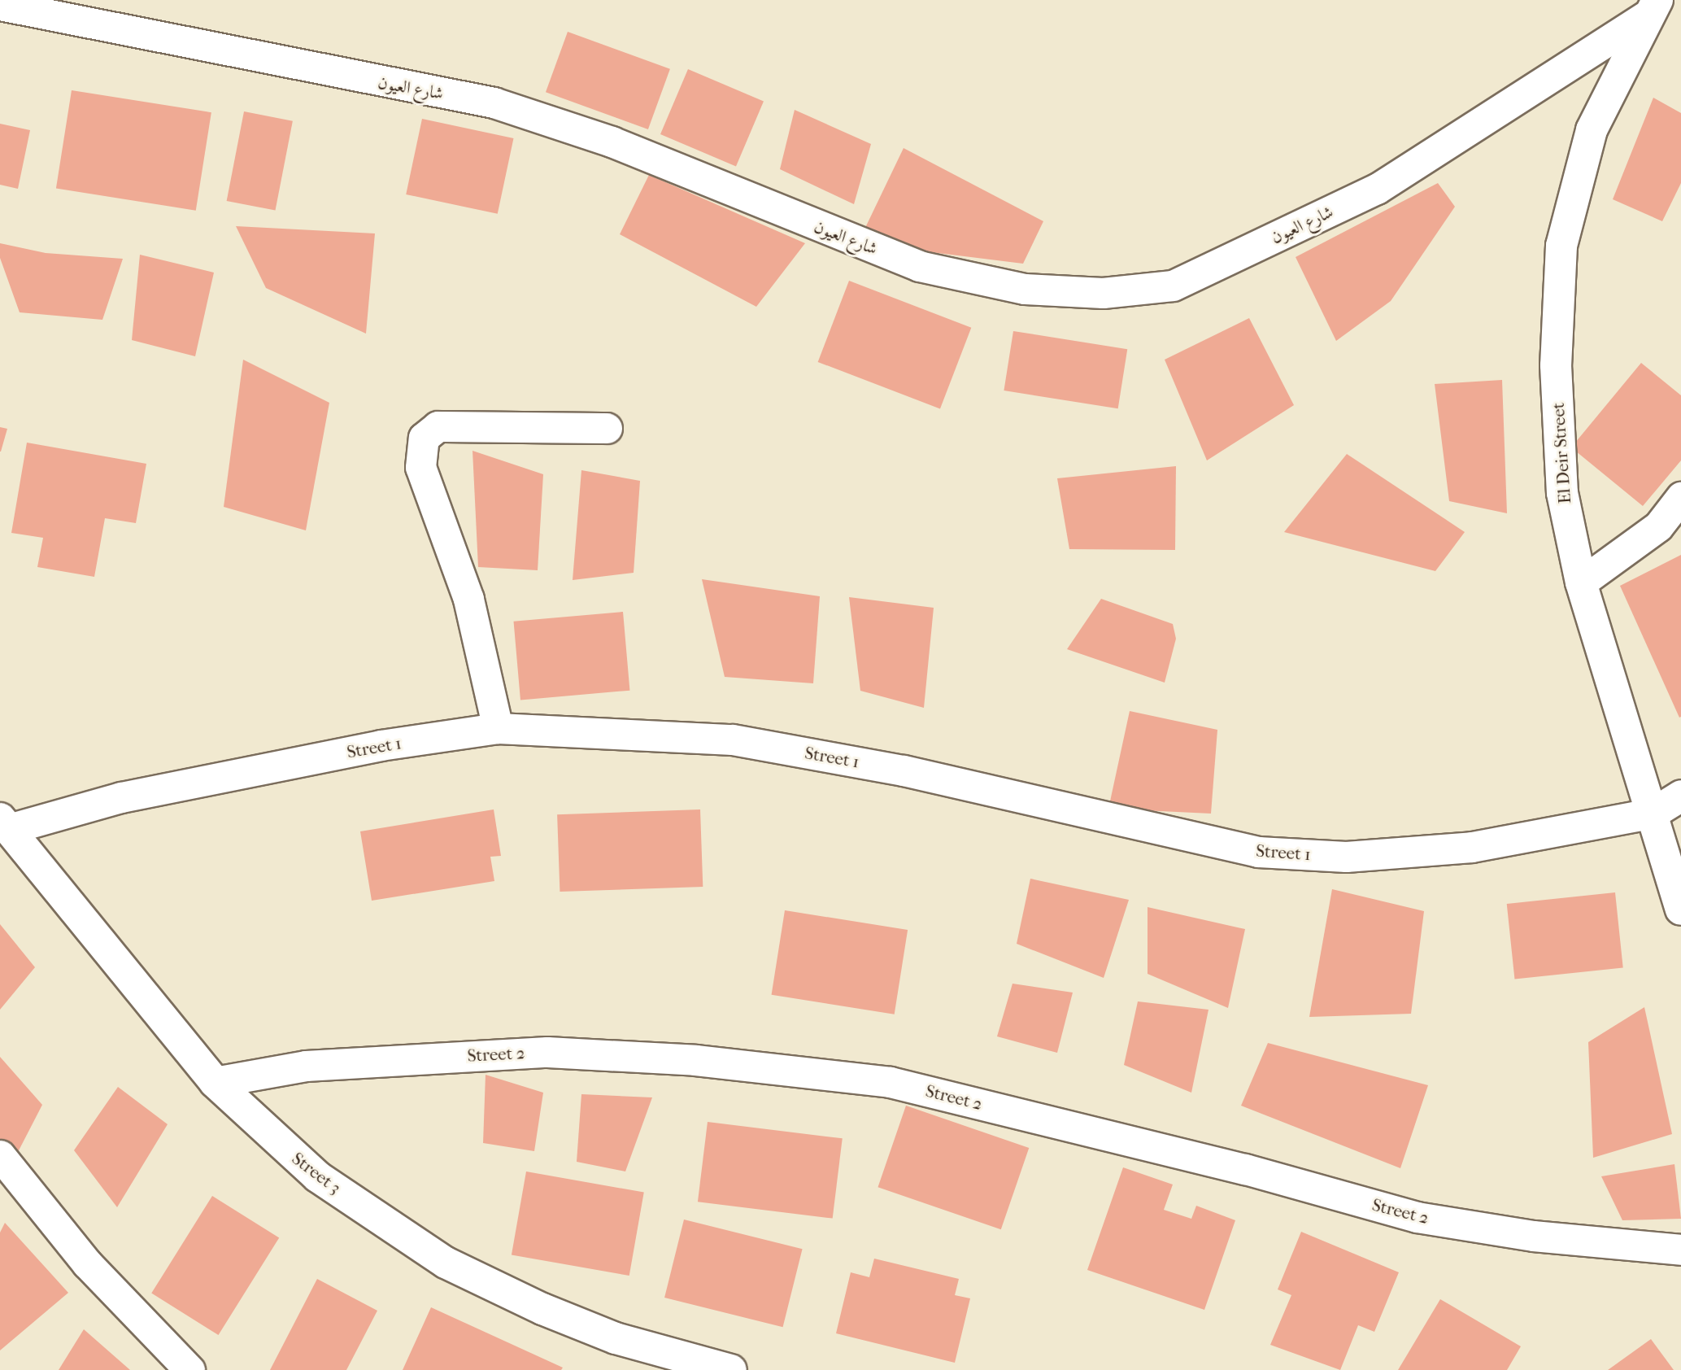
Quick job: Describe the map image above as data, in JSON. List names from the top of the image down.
{
  "streets": {
    "street": [
      "شارع العيون",
      "El Deir Street",
      "Street 1",
      "Street 2",
      "Street 3"
    ]
  },
  "crossings": [
    ["شارع العيون", "El Deir Street"],
    ["El Deir Street", "Street 1"],
    ["Street 1", "Street 3"],
    ["Street 2", "Street 3"]
  ]
}
